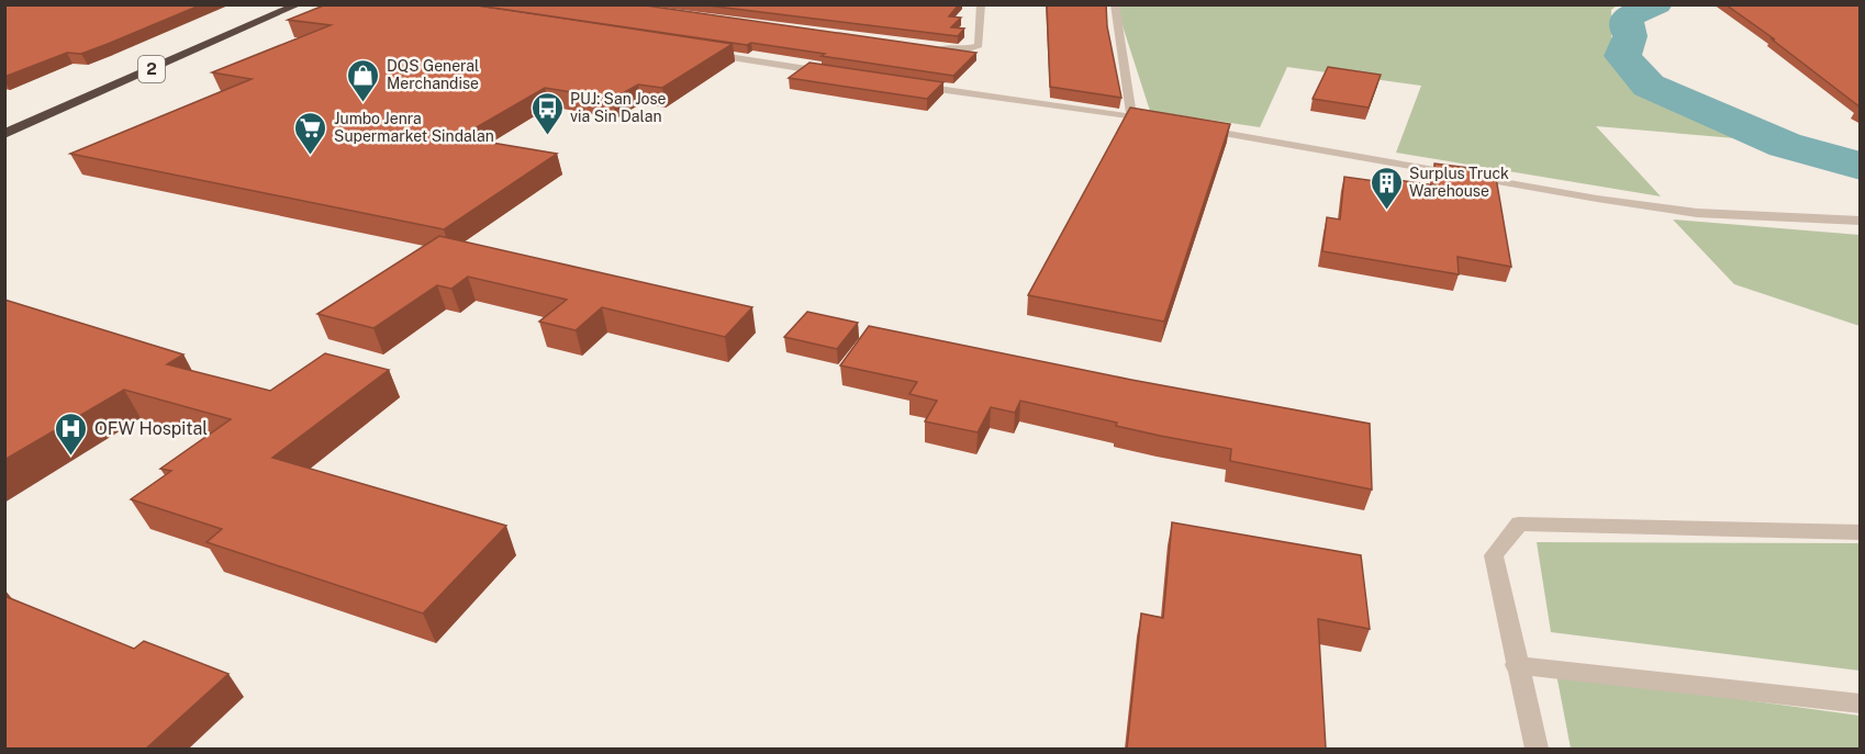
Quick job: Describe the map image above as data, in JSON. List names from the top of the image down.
{
  "streets": {
    "highway": ["2"]
  },
  "places": {
    "shop": ["DQS General Merchandise"],
    "bus stop": ["PUJ: San Jose via Sin Dalan"],
    "supermarket": ["Jumbo Jenra Supermarket Sindalan"],
    "building": ["Surplus Truck Warehouse"],
    "hospital": ["OFW Hospital"]
  }
}
